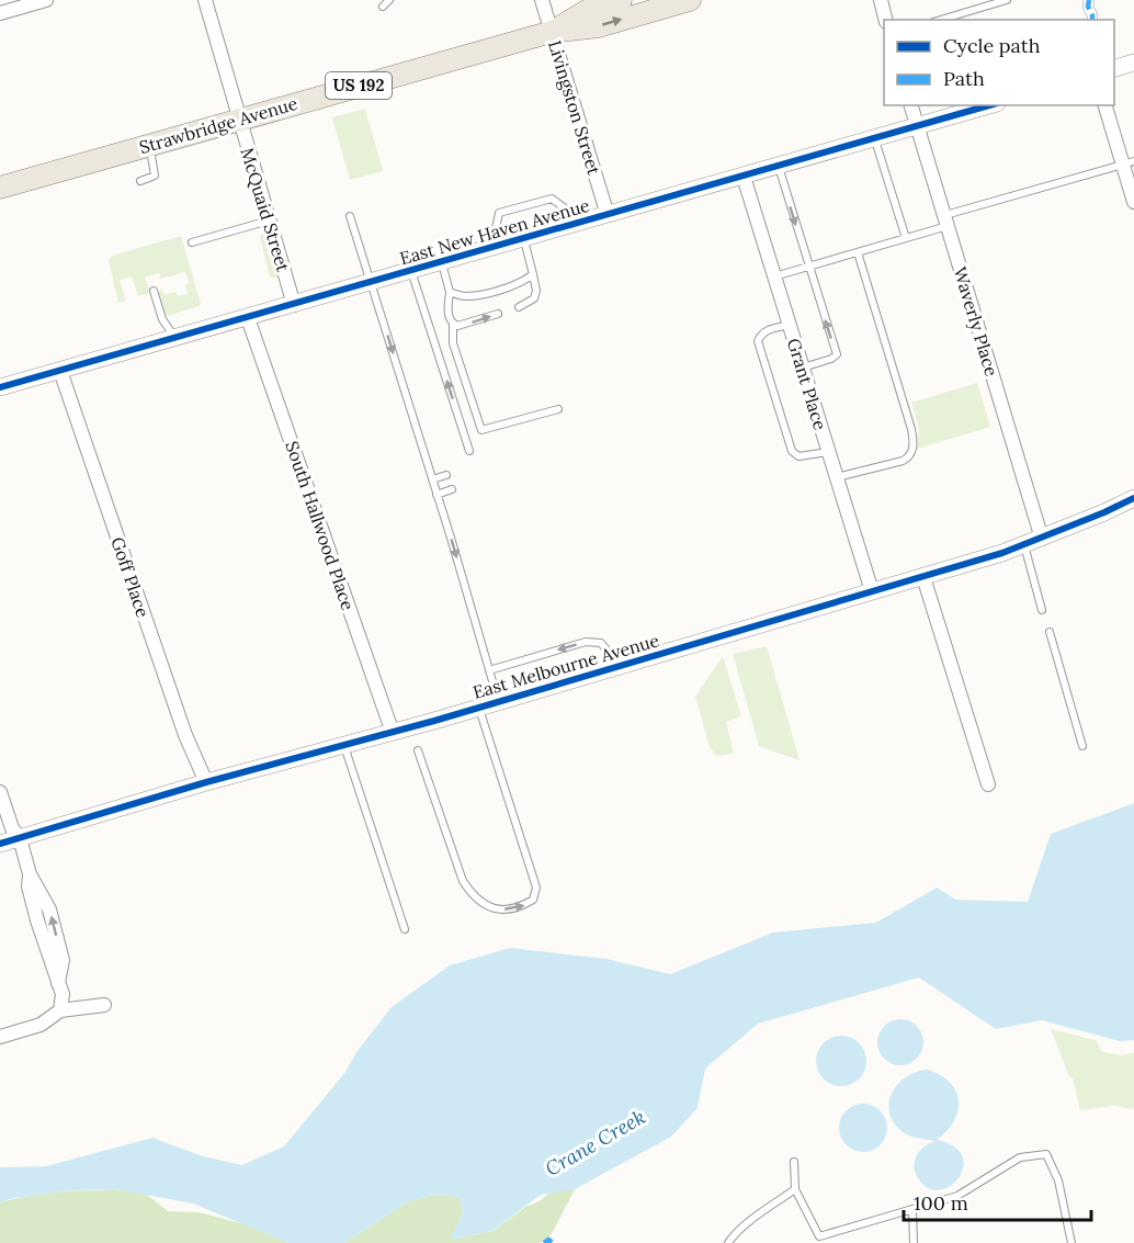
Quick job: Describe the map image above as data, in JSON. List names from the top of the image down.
{
  "streets": {
    "main road": ["US 192", "Strawbridge Avenue"],
    "street": [
      "Livingston Street",
      "McQuaid Street",
      "East New Haven Avenue",
      "Waverly Place",
      "Grant Place",
      "South Hallwood Place",
      "Goff Place",
      "East Melbourne Avenue"
    ]
  },
  "crossings": [
    ["US 192", "Livingston Street"],
    ["US 192", "Strawbridge Avenue"],
    ["Livingston Street", "Strawbridge Avenue"],
    ["Livingston Street", "East New Haven Avenue"],
    ["Strawbridge Avenue", "McQuaid Street"],
    ["McQuaid Street", "East New Haven Avenue"],
    ["East New Haven Avenue", "Waverly Place"],
    ["East New Haven Avenue", "Grant Place"],
    ["East New Haven Avenue", "South Hallwood Place"],
    ["East New Haven Avenue", "Goff Place"],
    ["Waverly Place", "East Melbourne Avenue"],
    ["Grant Place", "East Melbourne Avenue"],
    ["South Hallwood Place", "East Melbourne Avenue"],
    ["Goff Place", "East Melbourne Avenue"]
  ],
  "water": ["Crane Creek"],
  "legend": ["Cycle path", "Path"],
  "scale_bar": "100 m"
}
